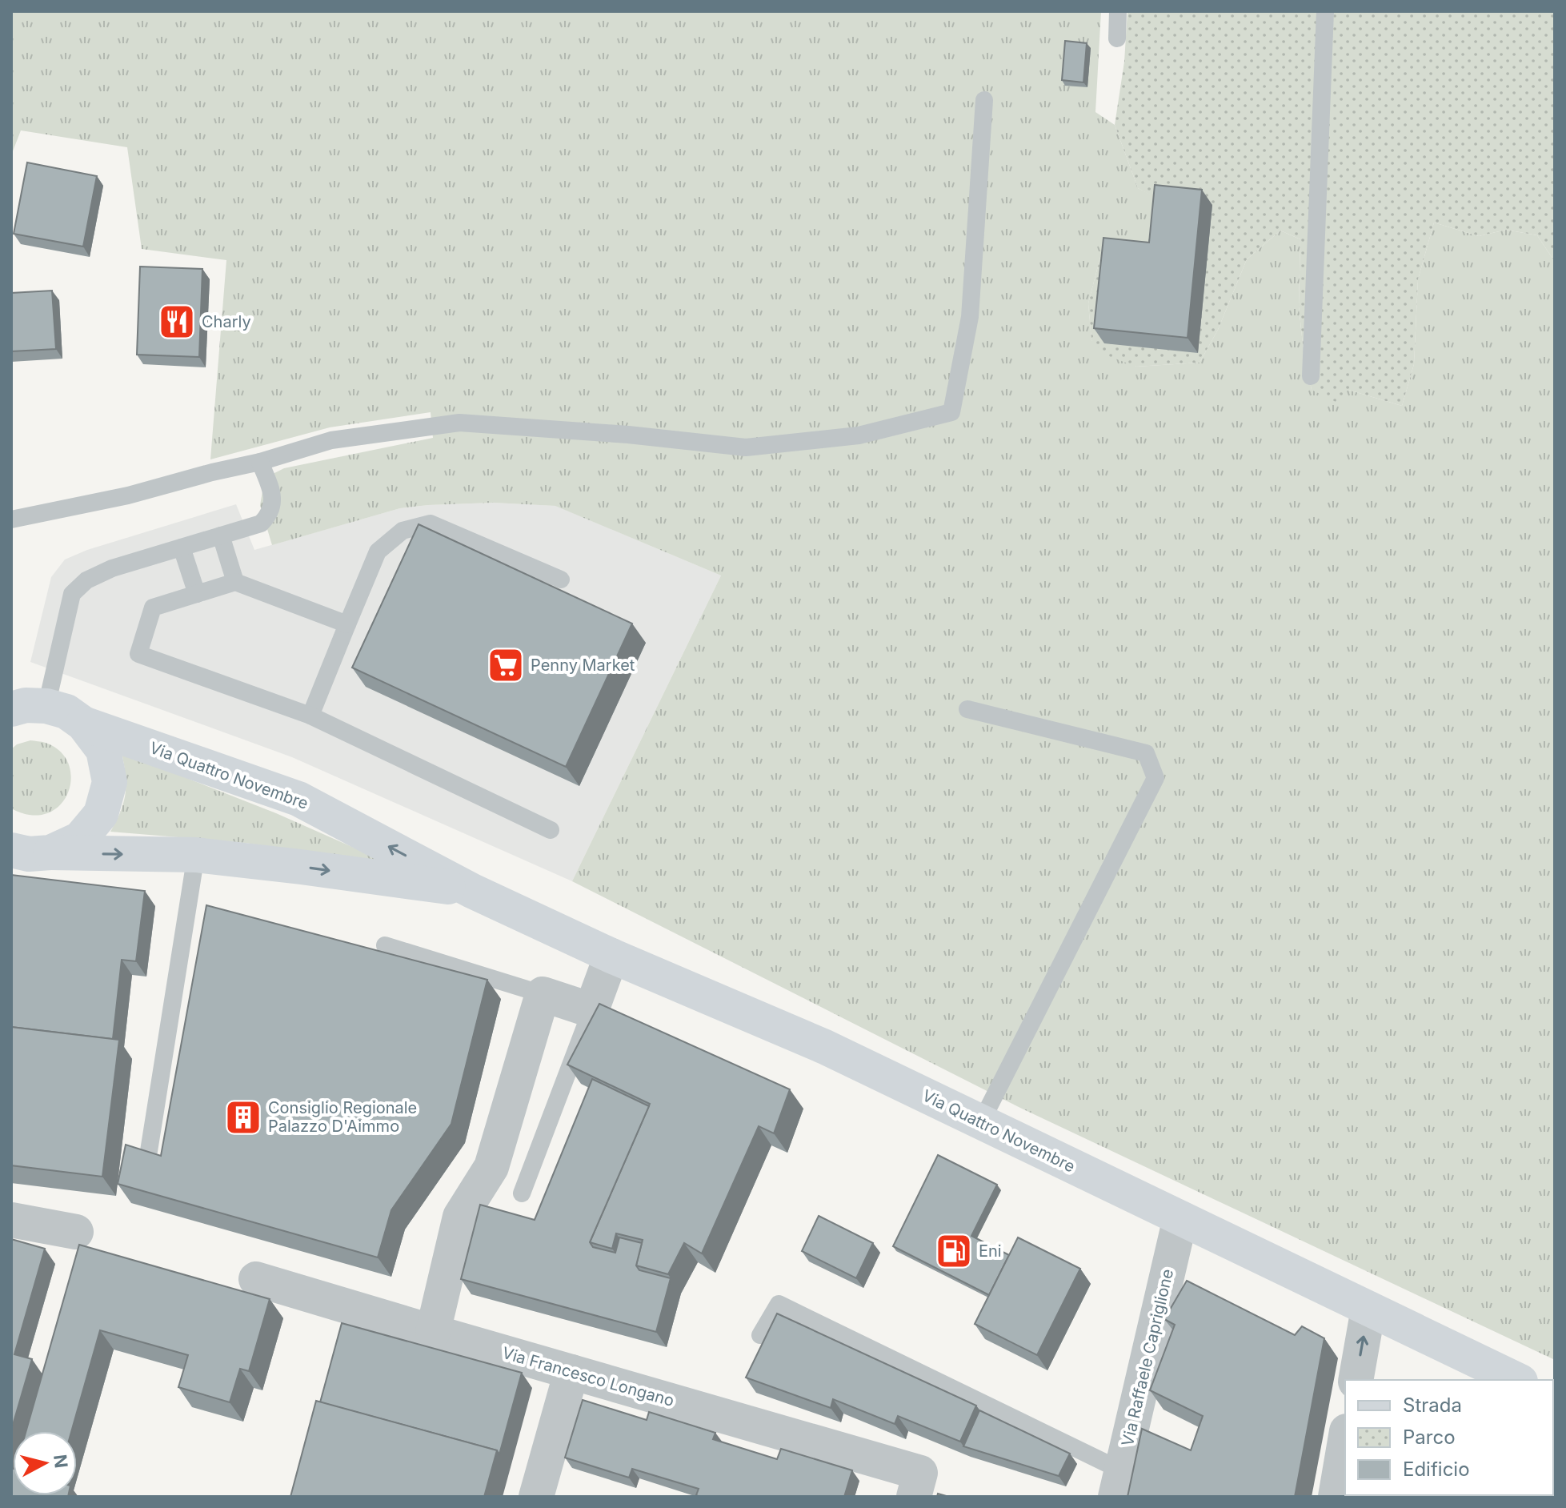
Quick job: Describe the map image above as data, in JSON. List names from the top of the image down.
{
  "streets": {
    "main road": ["Via Quattro Novembre"],
    "street": ["Via Raffaele Capriglione", "Via Francesco Longano"]
  },
  "crossings": [
    ["Via Quattro Novembre", "Via Raffaele Capriglione"]
  ],
  "places": {
    "restaurant": ["Charly"],
    "supermarket": ["Penny Market"],
    "building": ["Consiglio Regionale Palazzo D'Aimmo"],
    "fuel station": ["Eni"]
  },
  "legend": ["Strada", "Parco", "Edificio"],
  "north": "right"
}
